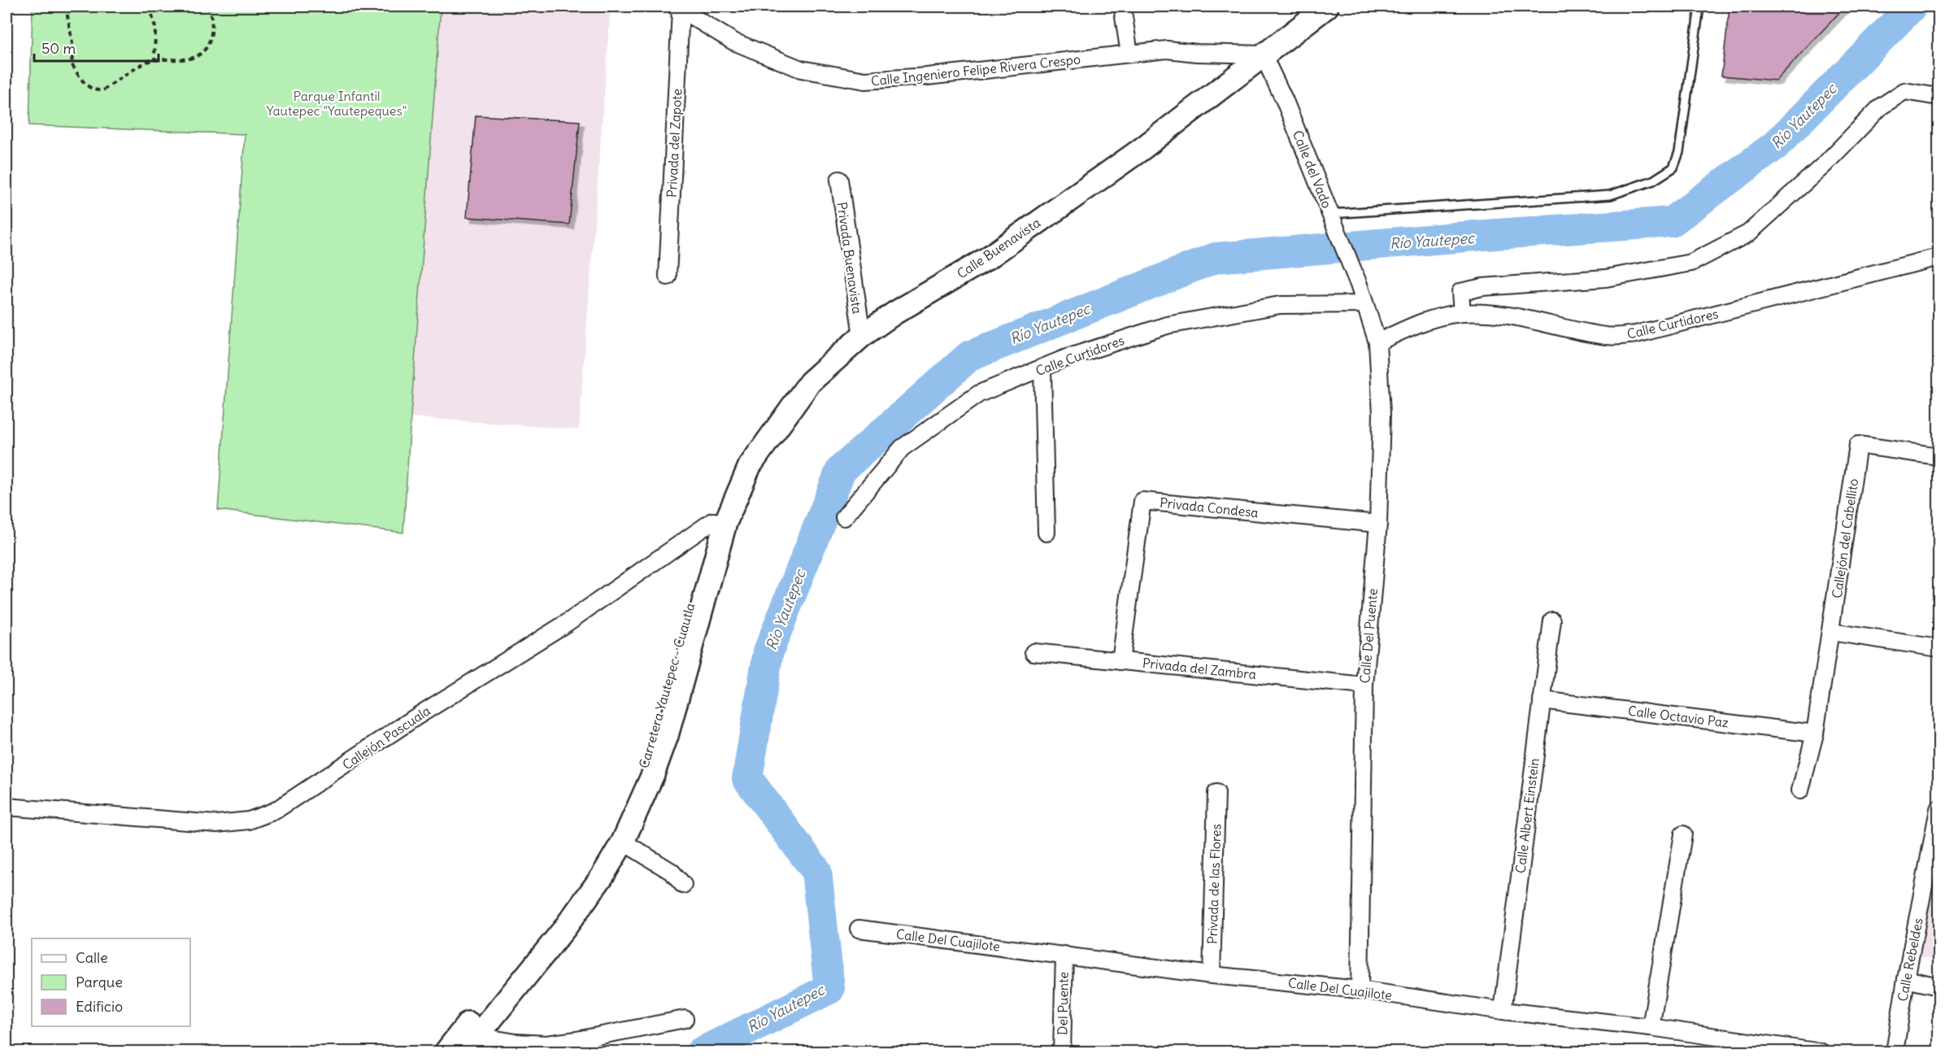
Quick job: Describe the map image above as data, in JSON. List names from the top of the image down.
{
  "streets": {
    "main road": ["Calle Buenavista", "Carretera Yautepec - Cuautla"],
    "street": [
      "Calle Ingeniero Felipe Rivera Crespo",
      "Privada del Zapote",
      "Calle del Vado",
      "Privada Buenavista",
      "Calle Curtidores",
      "Privada Condesa",
      "Callejón del Cabellito",
      "Calle Del Puente",
      "Privada del Zambra",
      "Calle Octavio Paz",
      "Callejón Pascuala",
      "Calle Albert Einstein",
      "Privada de las Flores",
      "Calle Del Cuajilote",
      "Calle Rebeldes",
      "Del Puente"
    ]
  },
  "crossings": [
    ["Calle Ingeniero Felipe Rivera Crespo", "Privada del Zapote"],
    ["Calle Ingeniero Felipe Rivera Crespo", "Calle del Vado"],
    ["Calle Ingeniero Felipe Rivera Crespo", "Calle Buenavista"],
    ["Calle del Vado", "Calle Buenavista"],
    ["Calle del Vado", "Calle Del Puente"],
    ["Calle Buenavista", "Privada Buenavista"],
    ["Calle Buenavista", "Carretera Yautepec - Cuautla"],
    ["Calle Curtidores", "Calle Del Puente"],
    ["Privada Condesa", "Calle Del Puente"],
    ["Privada Condesa", "Privada del Zambra"],
    ["Callejón del Cabellito", "Calle Octavio Paz"],
    ["Calle Del Puente", "Privada del Zambra"],
    ["Calle Del Puente", "Calle Del Cuajilote"],
    ["Carretera Yautepec - Cuautla", "Callejón Pascuala"],
    ["Calle Octavio Paz", "Calle Albert Einstein"],
    ["Calle Albert Einstein", "Calle Del Cuajilote"],
    ["Privada de las Flores", "Calle Del Cuajilote"],
    ["Calle Del Cuajilote", "Del Puente"]
  ],
  "water": ["Río Yautepec"],
  "parks": ["Parque Infantil Yautepec \"Yautepeques\""],
  "legend": ["Calle", "Parque", "Edificio"],
  "scale_bar": "50 m"
}
